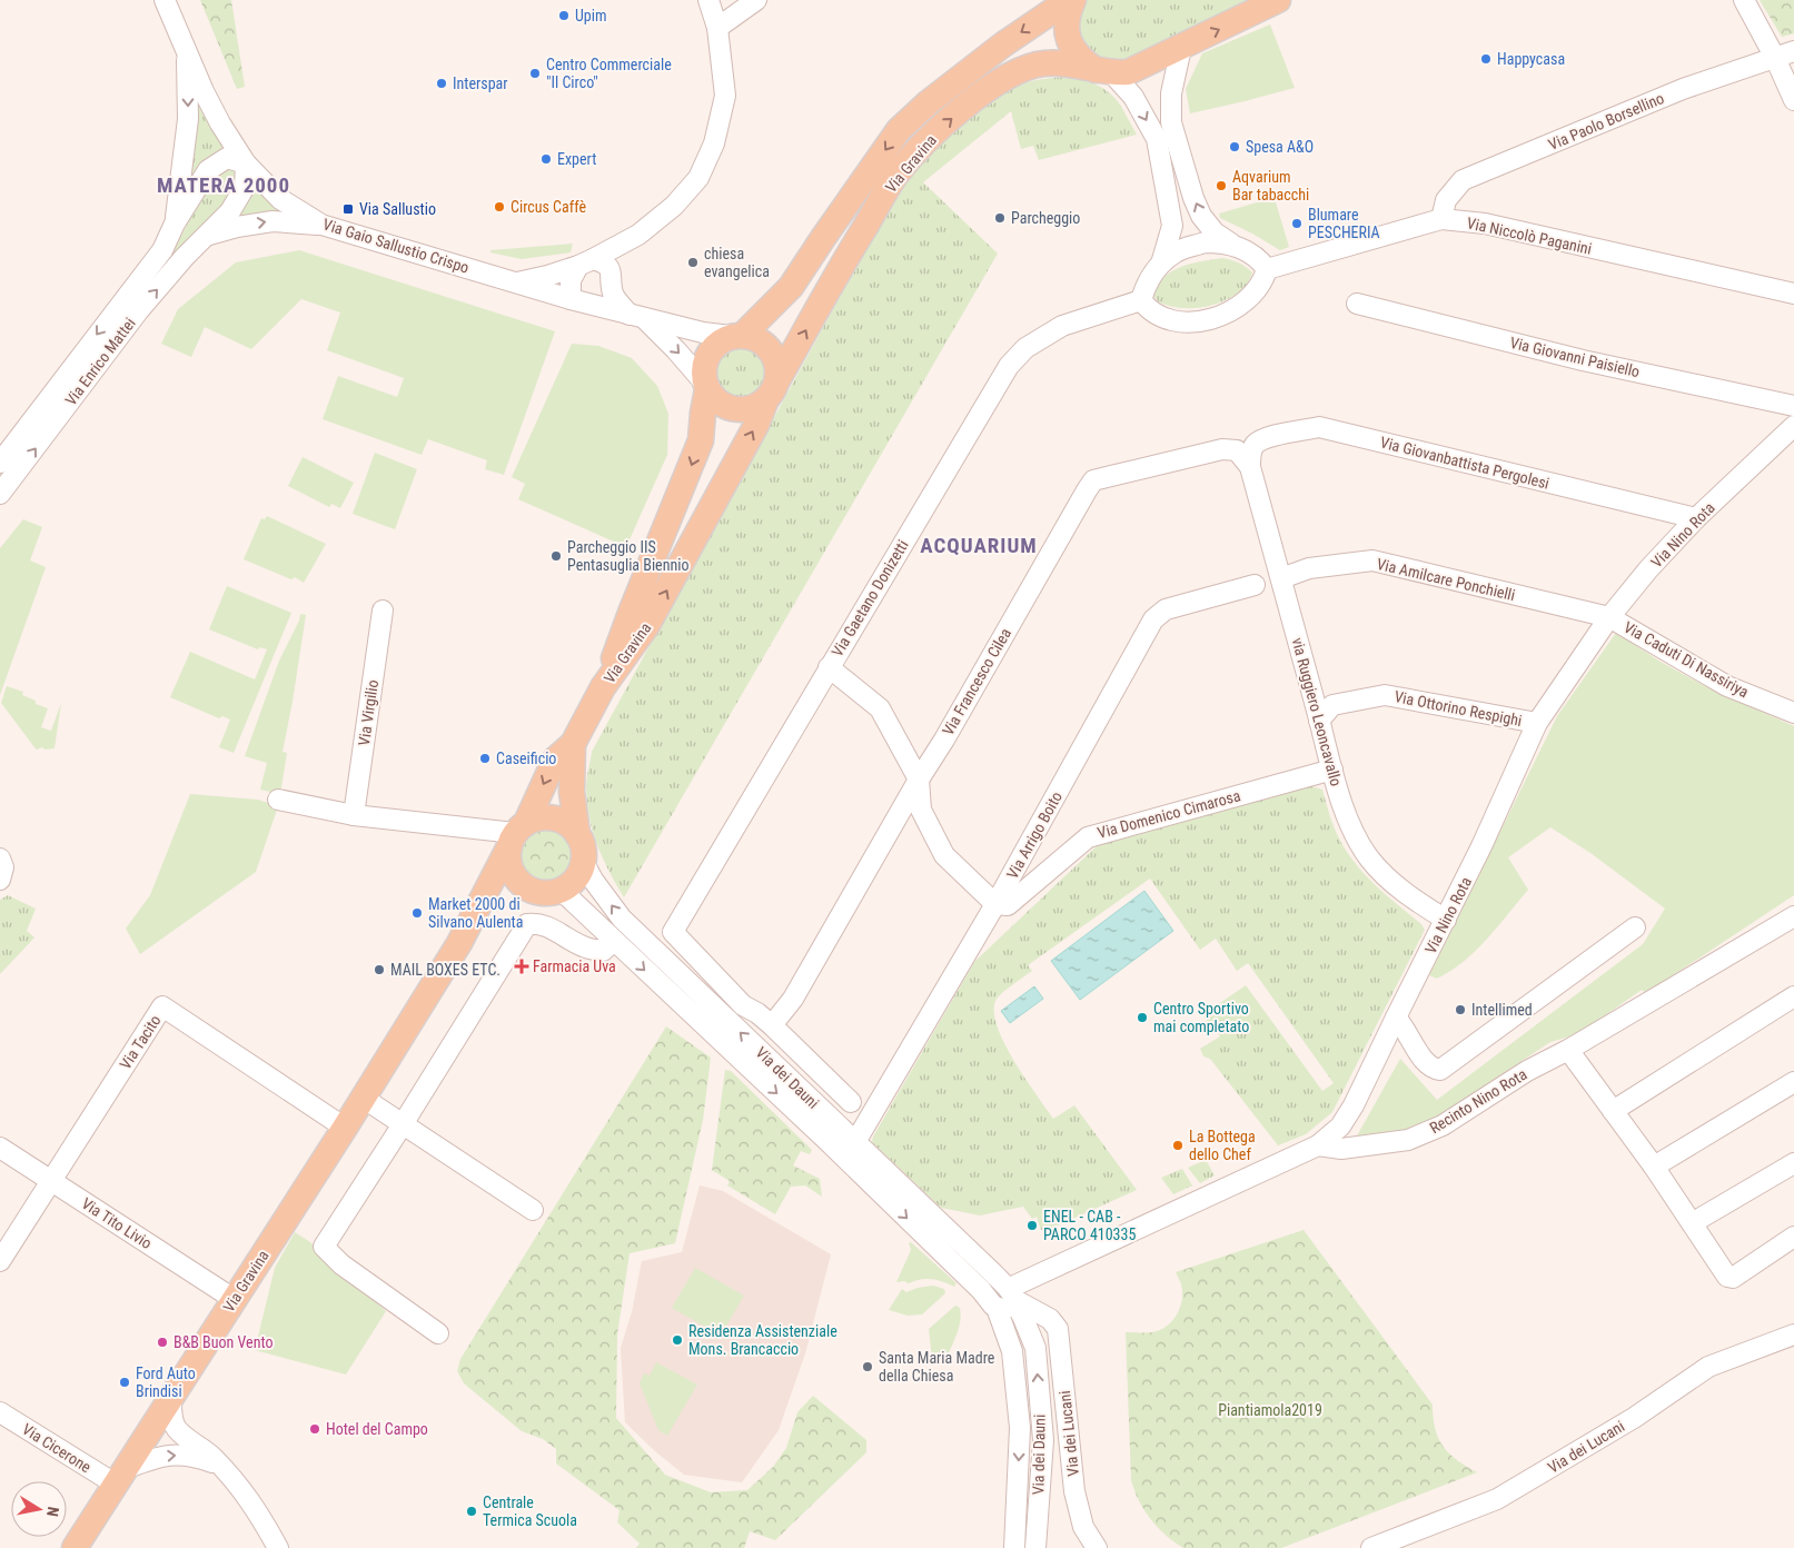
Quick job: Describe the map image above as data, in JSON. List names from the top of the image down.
{
  "streets": {
    "main road": ["Via Gravina"],
    "street": [
      "Via Paolo Borsellino",
      "Via Niccolò Paganini",
      "Via Gaio Sallustio Crispo",
      "Via Giovanni Paisiello",
      "Via Enrico Mattei",
      "Via Giovanbattista Pergolesi",
      "Via Nino Rota",
      "Via Amilcare Ponchielli",
      "Via Gaetano Donizetti",
      "Via Caduti Di Nassiriya",
      "Via Francesco Cilea",
      "Via Ottorino Respighi",
      "via Ruggiero Leoncavallo",
      "Via Virgilio",
      "Via Domenico Cimarosa",
      "Via Arrigo Boito",
      "Via Tacito",
      "Via dei Dauni",
      "Recinto Nino Rota",
      "Via Tito Livio",
      "Via dei Lucani",
      "Via Cicerone"
    ]
  },
  "crossings": [
    ["Via Paolo Borsellino", "Via Niccolò Paganini"],
    ["Via Gravina", "Via Gaio Sallustio Crispo"],
    ["Via Gravina", "Via Tacito"],
    ["Via Gravina", "Via Tito Livio"],
    ["Via Gravina", "Via Cicerone"],
    ["Via Niccolò Paganini", "Via Gaetano Donizetti"],
    ["Via Gaio Sallustio Crispo", "Via Enrico Mattei"],
    ["Via Giovanbattista Pergolesi", "Via Nino Rota"],
    ["Via Giovanbattista Pergolesi", "Via Francesco Cilea"],
    ["Via Giovanbattista Pergolesi", "via Ruggiero Leoncavallo"],
    ["Via Nino Rota", "Via Amilcare Ponchielli"],
    ["Via Nino Rota", "Via Caduti Di Nassiriya"],
    ["Via Nino Rota", "Via Ottorino Respighi"],
    ["Via Nino Rota", "via Ruggiero Leoncavallo"],
    ["Via Nino Rota", "Via dei Dauni"],
    ["Via Nino Rota", "Recinto Nino Rota"],
    ["Via Amilcare Ponchielli", "Via Caduti Di Nassiriya"],
    ["Via Amilcare Ponchielli", "via Ruggiero Leoncavallo"],
    ["Via Gaetano Donizetti", "Via Francesco Cilea"],
    ["Via Francesco Cilea", "via Ruggiero Leoncavallo"],
    ["Via Ottorino Respighi", "via Ruggiero Leoncavallo"],
    ["via Ruggiero Leoncavallo", "Via Domenico Cimarosa"],
    ["Via Domenico Cimarosa", "Via Arrigo Boito"],
    ["Via Arrigo Boito", "Via dei Dauni"],
    ["Via Tacito", "Via Tito Livio"]
  ],
  "districts": ["MATERA 2000", "ACQUARIUM"],
  "parks": ["Piantiamola2019"],
  "places": {
    "other": [
      "Upim",
      "Happycasa",
      "Centro Commerciale \"Il Circo\"",
      "Interspar",
      "Spesa A&O",
      "Expert",
      "Aqvarium Bar tabacchi",
      "Circus Caffè",
      "Parcheggio",
      "Blumare PESCHERIA",
      "chiesa evangelica",
      "Parcheggio IIS Pentasuglia Biennio",
      "Caseificio",
      "Market 2000 di Silvano Aulenta",
      "MAIL BOXES ETC.",
      "Intellimed",
      "Centro Sportivo mai completato",
      "La Bottega dello Chef",
      "ENEL - CAB - PARCO 410335",
      "Residenza Assistenziale Mons. Brancaccio",
      "B&B Buon Vento",
      "Santa Maria Madre della Chiesa",
      "Ford Auto Brindisi",
      "Hotel del Campo",
      "Centrale Termica Scuola"
    ],
    "transit": ["Via Sallustio"],
    "health": ["Farmacia Uva"]
  },
  "north": "right"
}
